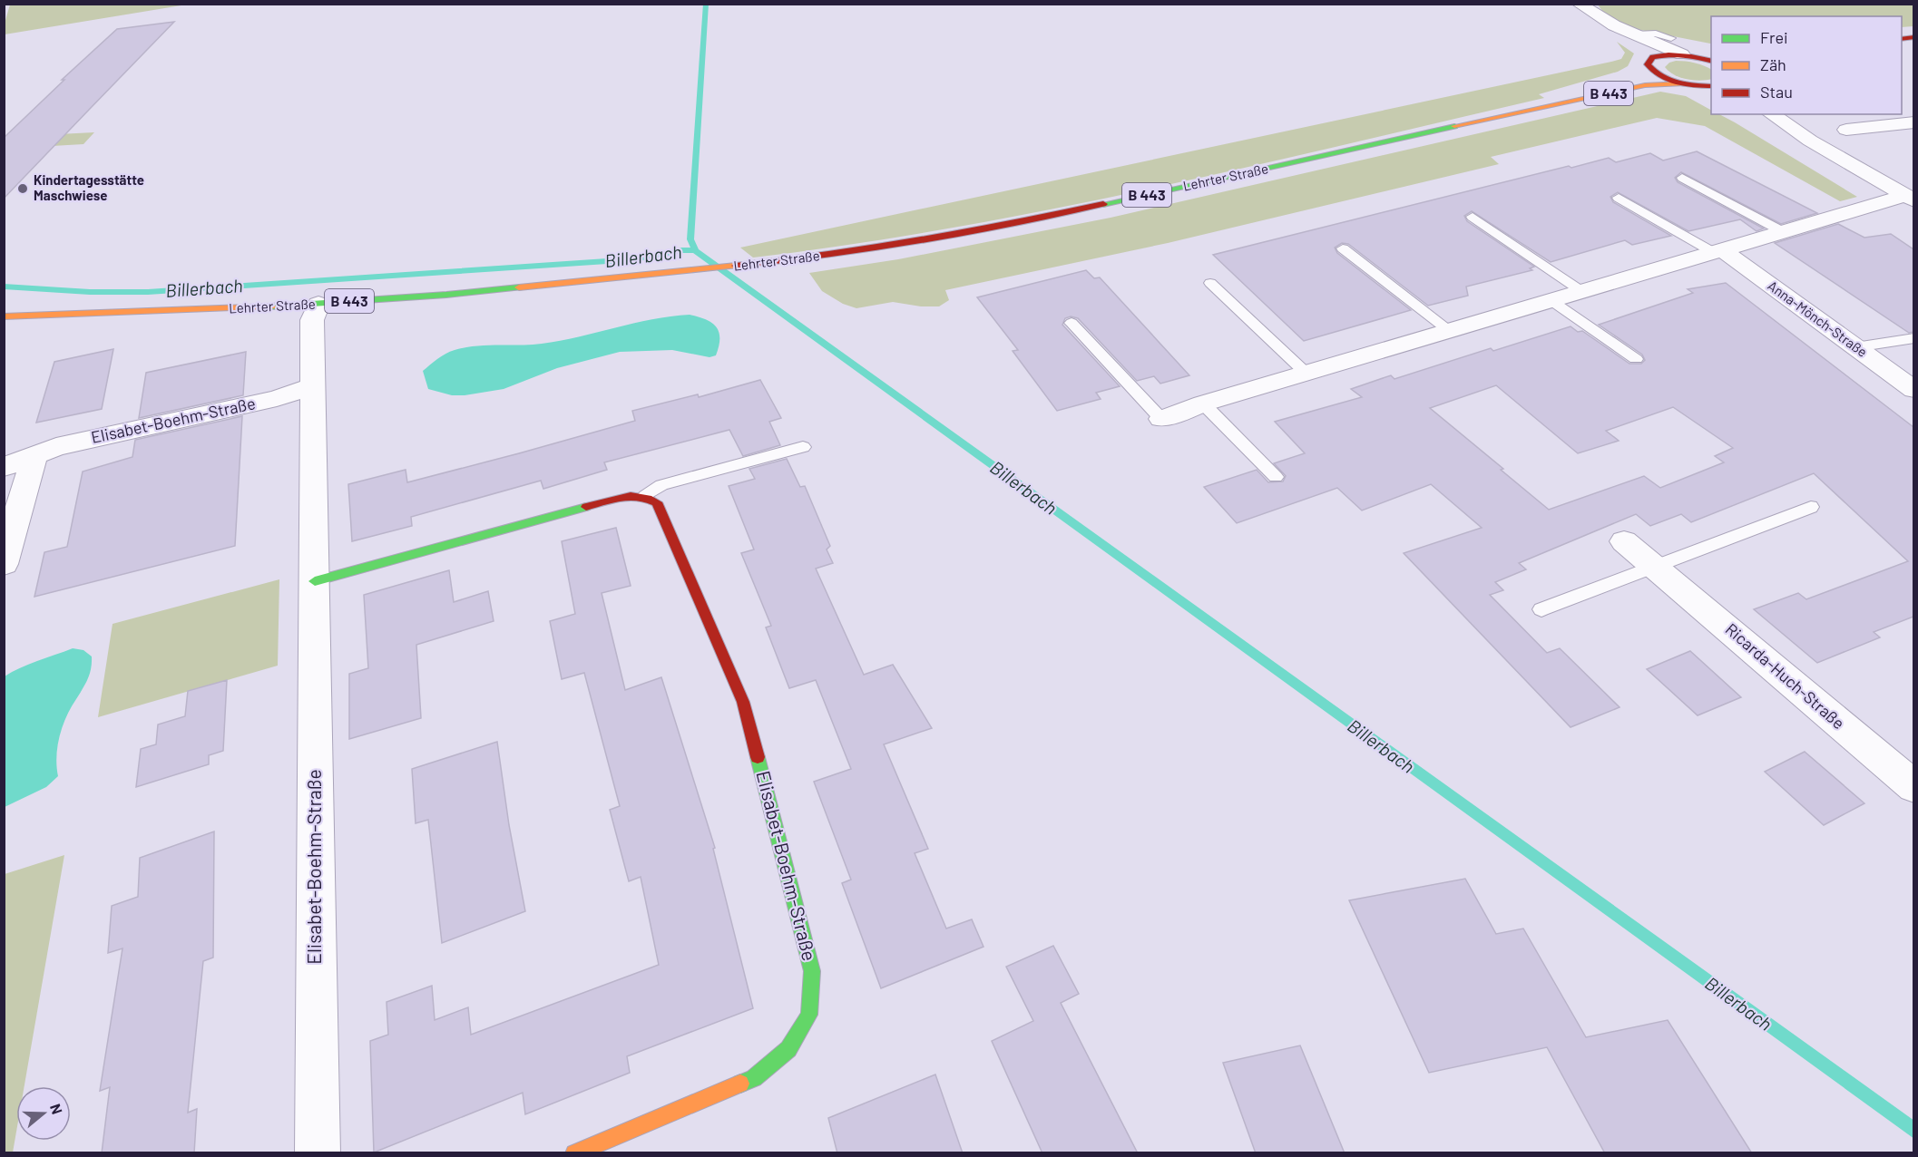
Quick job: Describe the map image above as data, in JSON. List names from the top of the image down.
{
  "streets": {
    "main road": ["B 443", "Lehrter Straße", "Elisabet-Boehm-Straße"],
    "street": ["Anna-Mönch-Straße", "Ricarda-Huch-Straße"]
  },
  "crossings": [
    ["Lehrter Straße", "Elisabet-Boehm-Straße"]
  ],
  "water": ["Billerbach"],
  "places": ["Kindertagesstätte Maschwiese"],
  "legend": ["Frei", "Zäh", "Stau"],
  "north": "right"
}
